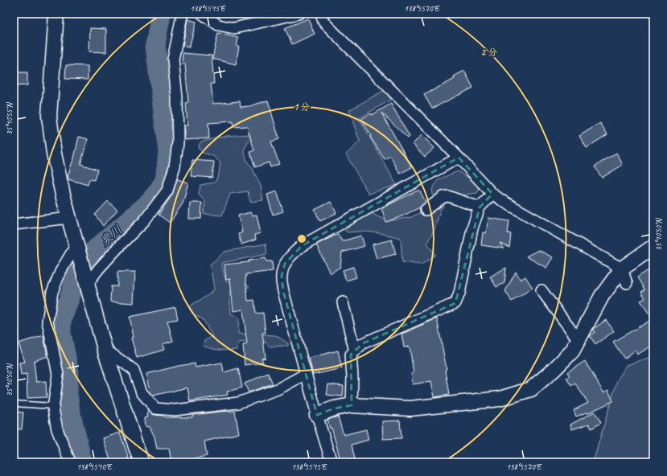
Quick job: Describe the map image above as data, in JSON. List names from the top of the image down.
{
  "water": ["泉川"],
  "coordinates": [
    "138°55'15\"E",
    "138°55'20\"E",
    "35°10'55\"N",
    "35°10'50\"N",
    "138°55'10\"E"
  ],
  "rings": ["2 分", "1 分"]
}
